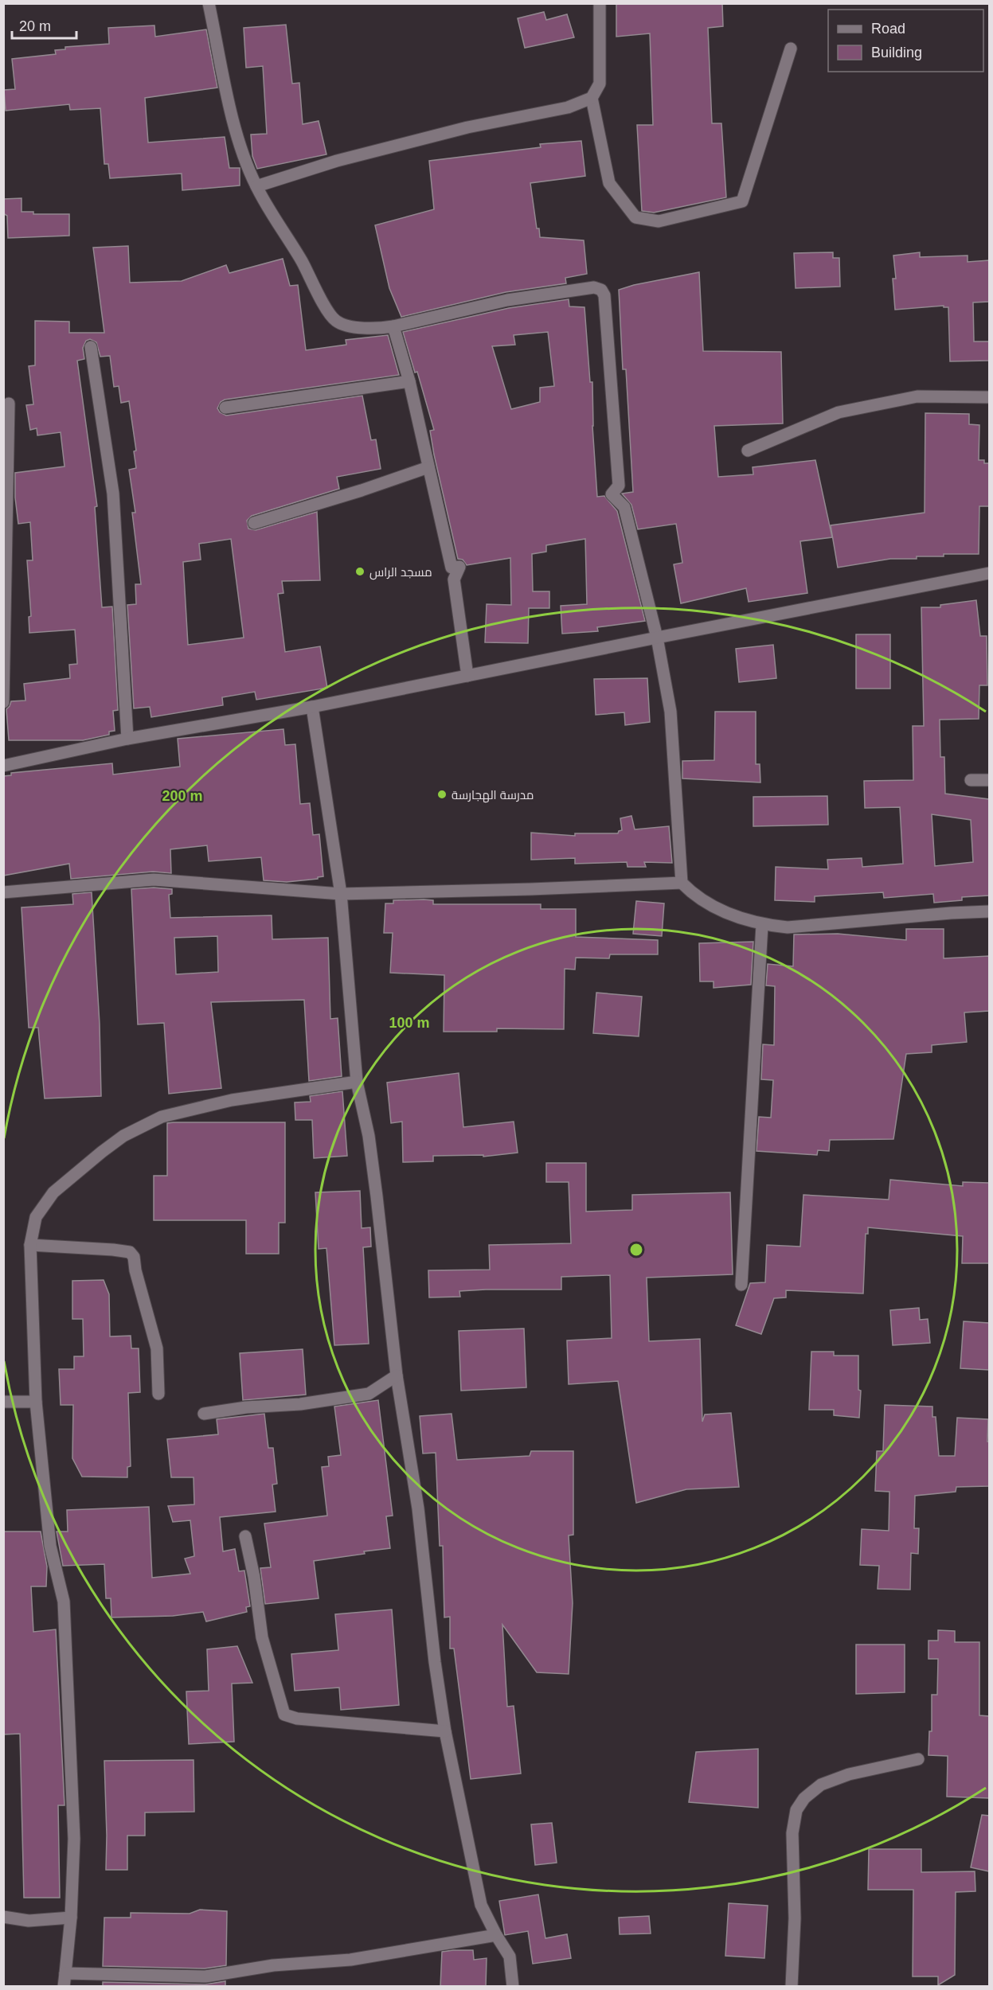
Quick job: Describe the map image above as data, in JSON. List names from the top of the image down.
{
  "places": ["مسجد الراس", "مدرسة الهجارسة"],
  "legend": ["Road", "Building"],
  "scale_bar": "20 m",
  "rings": ["200 m", "100 m"]
}
